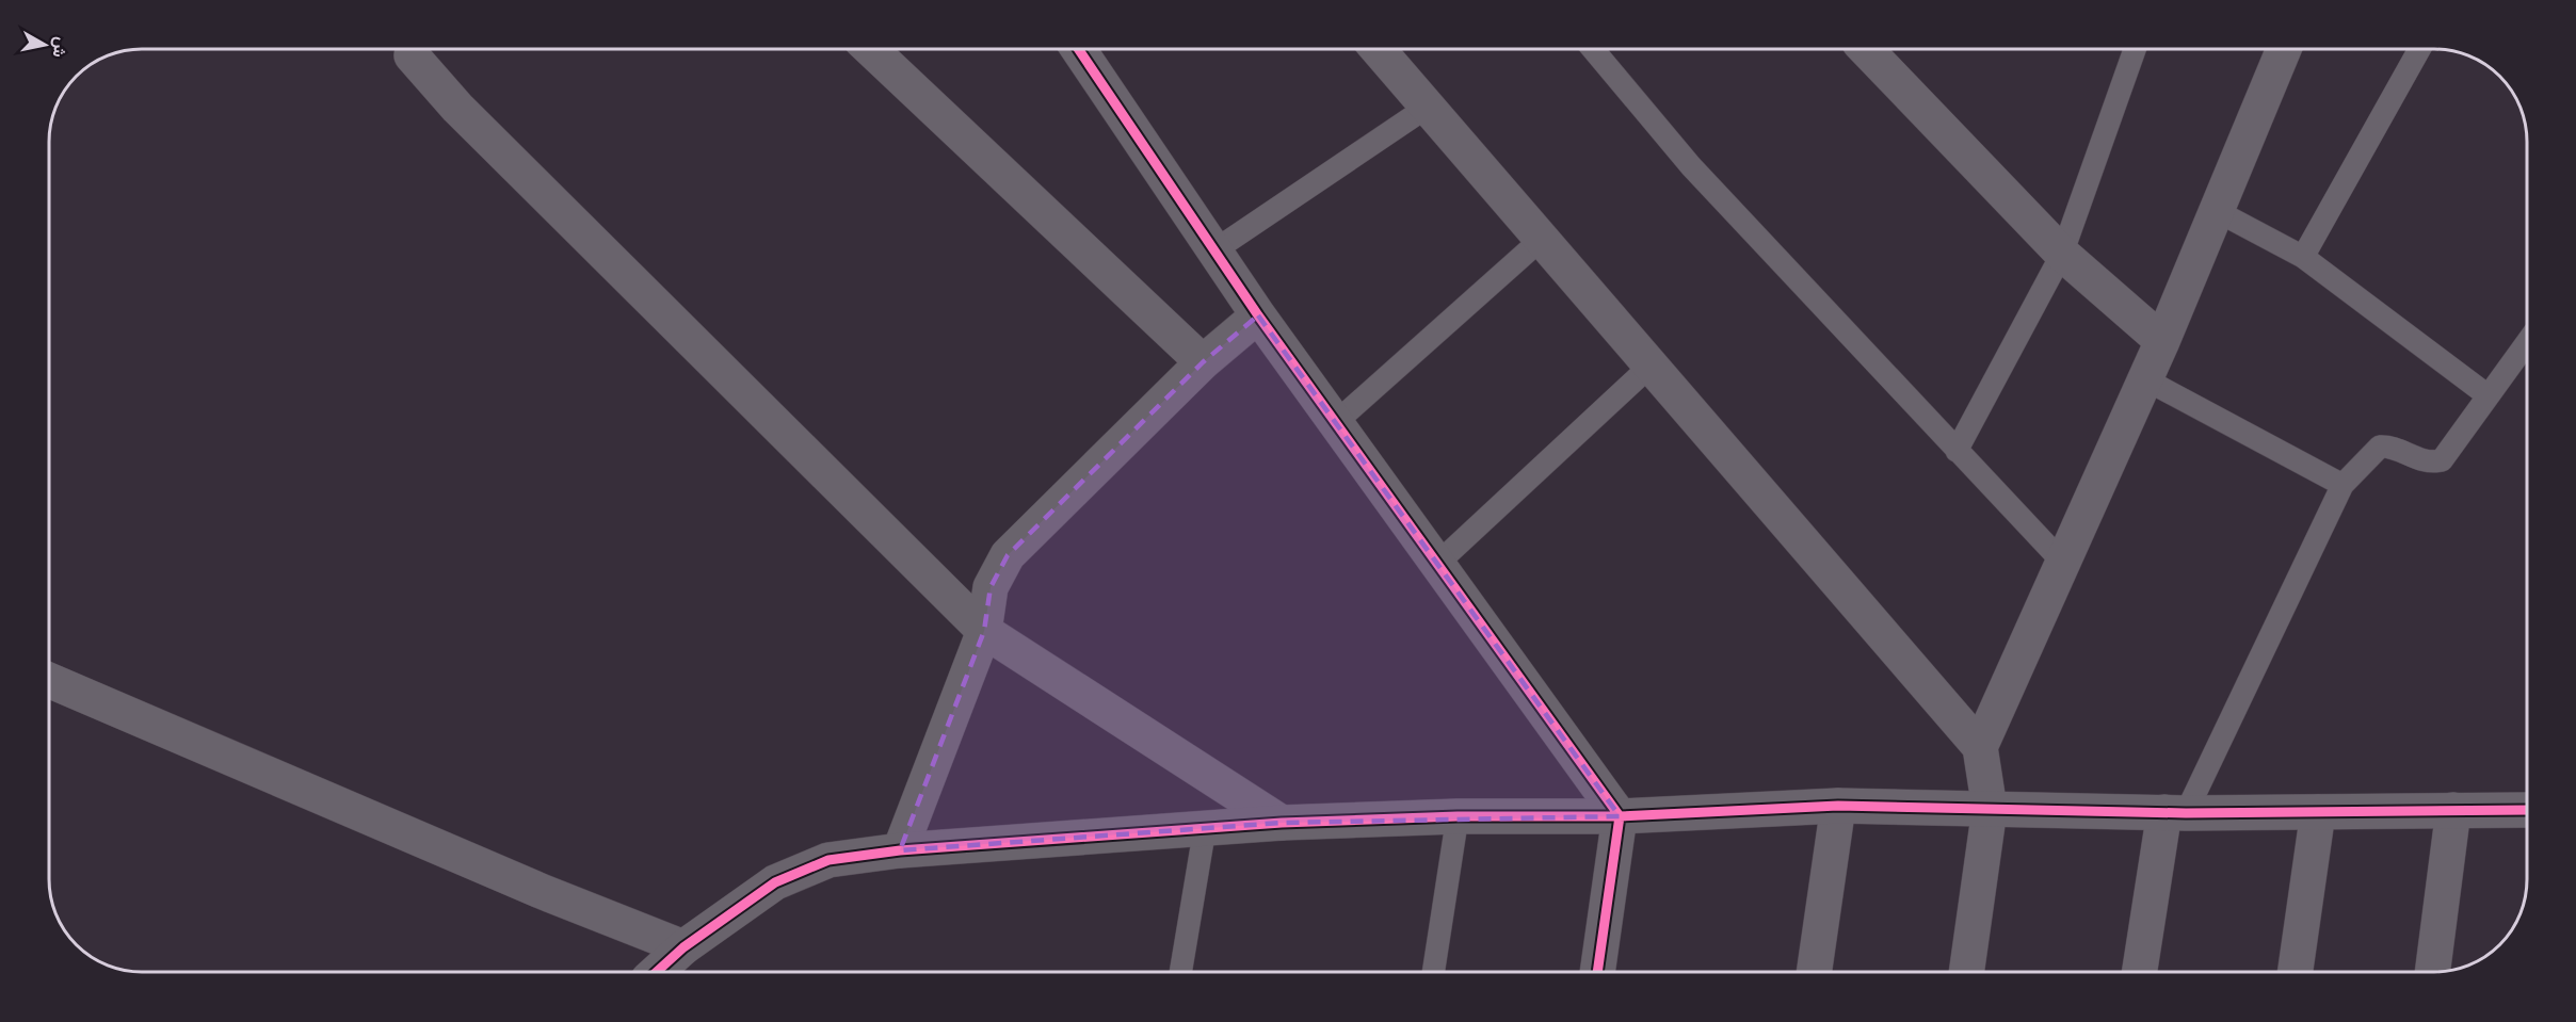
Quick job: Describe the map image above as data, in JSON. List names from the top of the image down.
{
  "north": "right"
}
